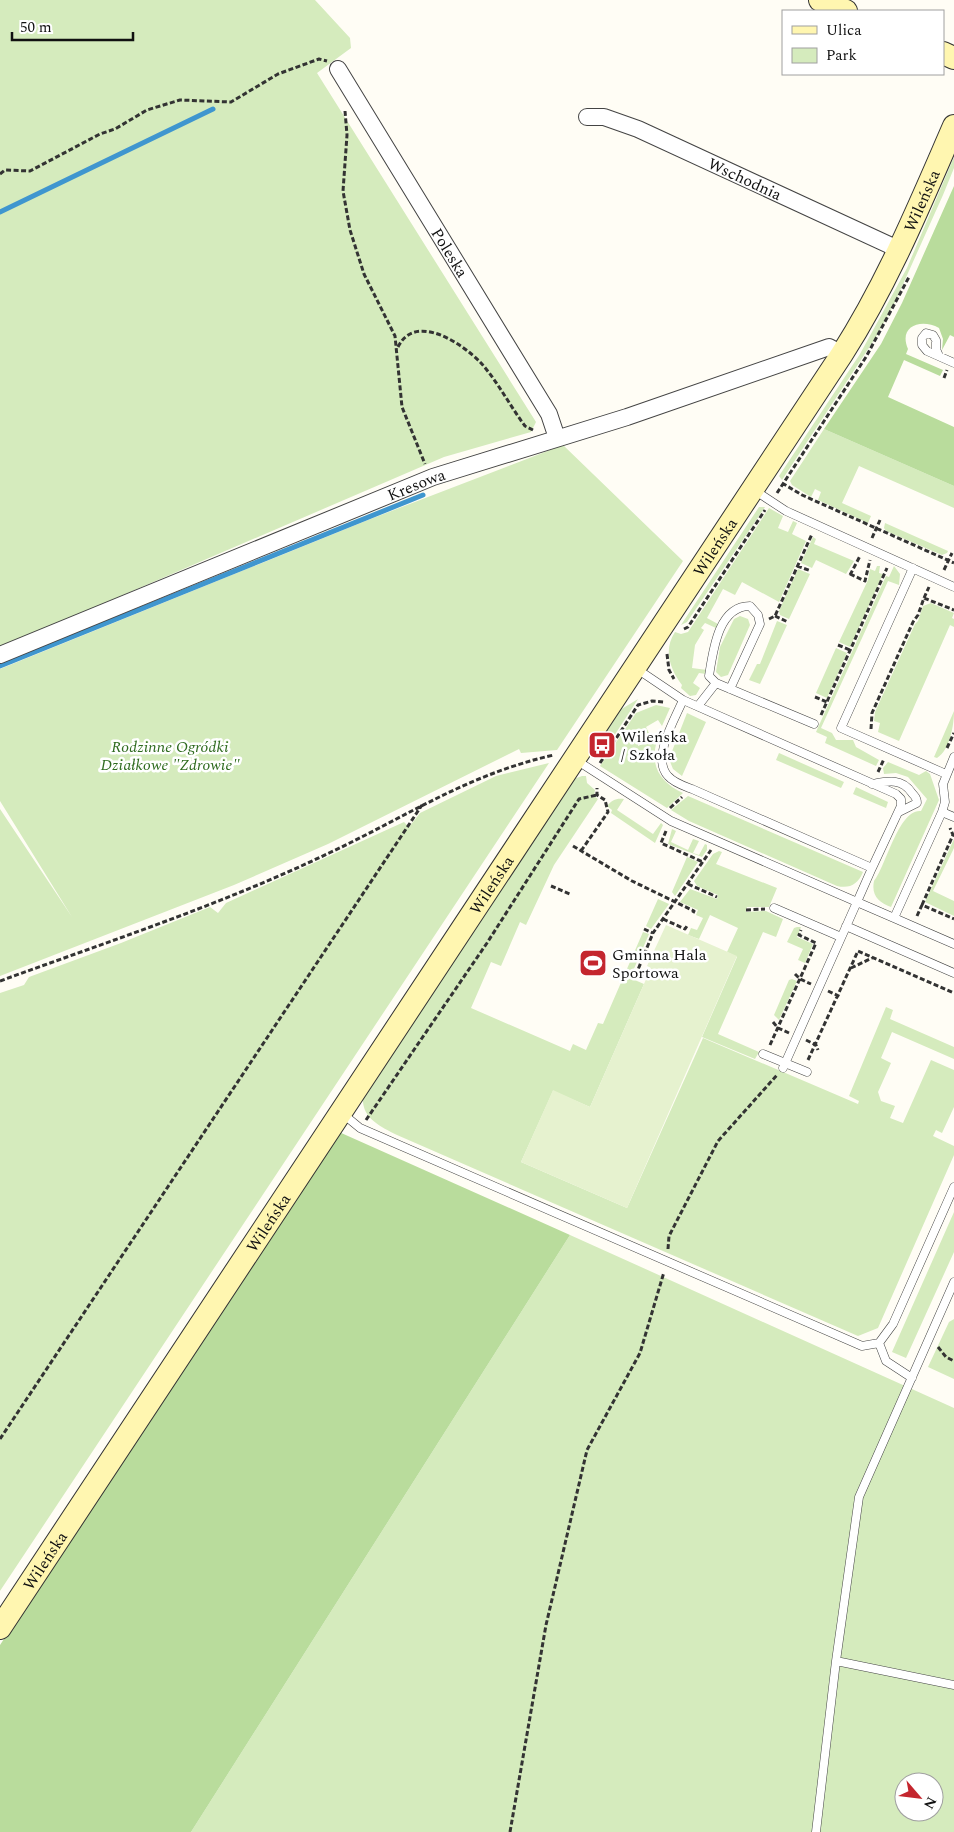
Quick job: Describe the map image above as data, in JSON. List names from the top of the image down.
{
  "streets": {
    "street": [
      "Wschodnia",
      "Wileńska",
      "Poleska",
      "Kresowa"
    ]
  },
  "crossings": [
    ["Wschodnia", "Wileńska"],
    ["Wileńska", "Kresowa"],
    ["Poleska", "Kresowa"]
  ],
  "parks": ["Rodzinne Ogródki Działkowe \"Zdrowie\""],
  "places": {
    "bus stop": ["Wileńska / Szkoła"],
    "sports": ["Gminna Hala Sportowa"]
  },
  "legend": ["Ulica", "Park"],
  "scale_bar": "50 m",
  "north": "bottom right"
}
